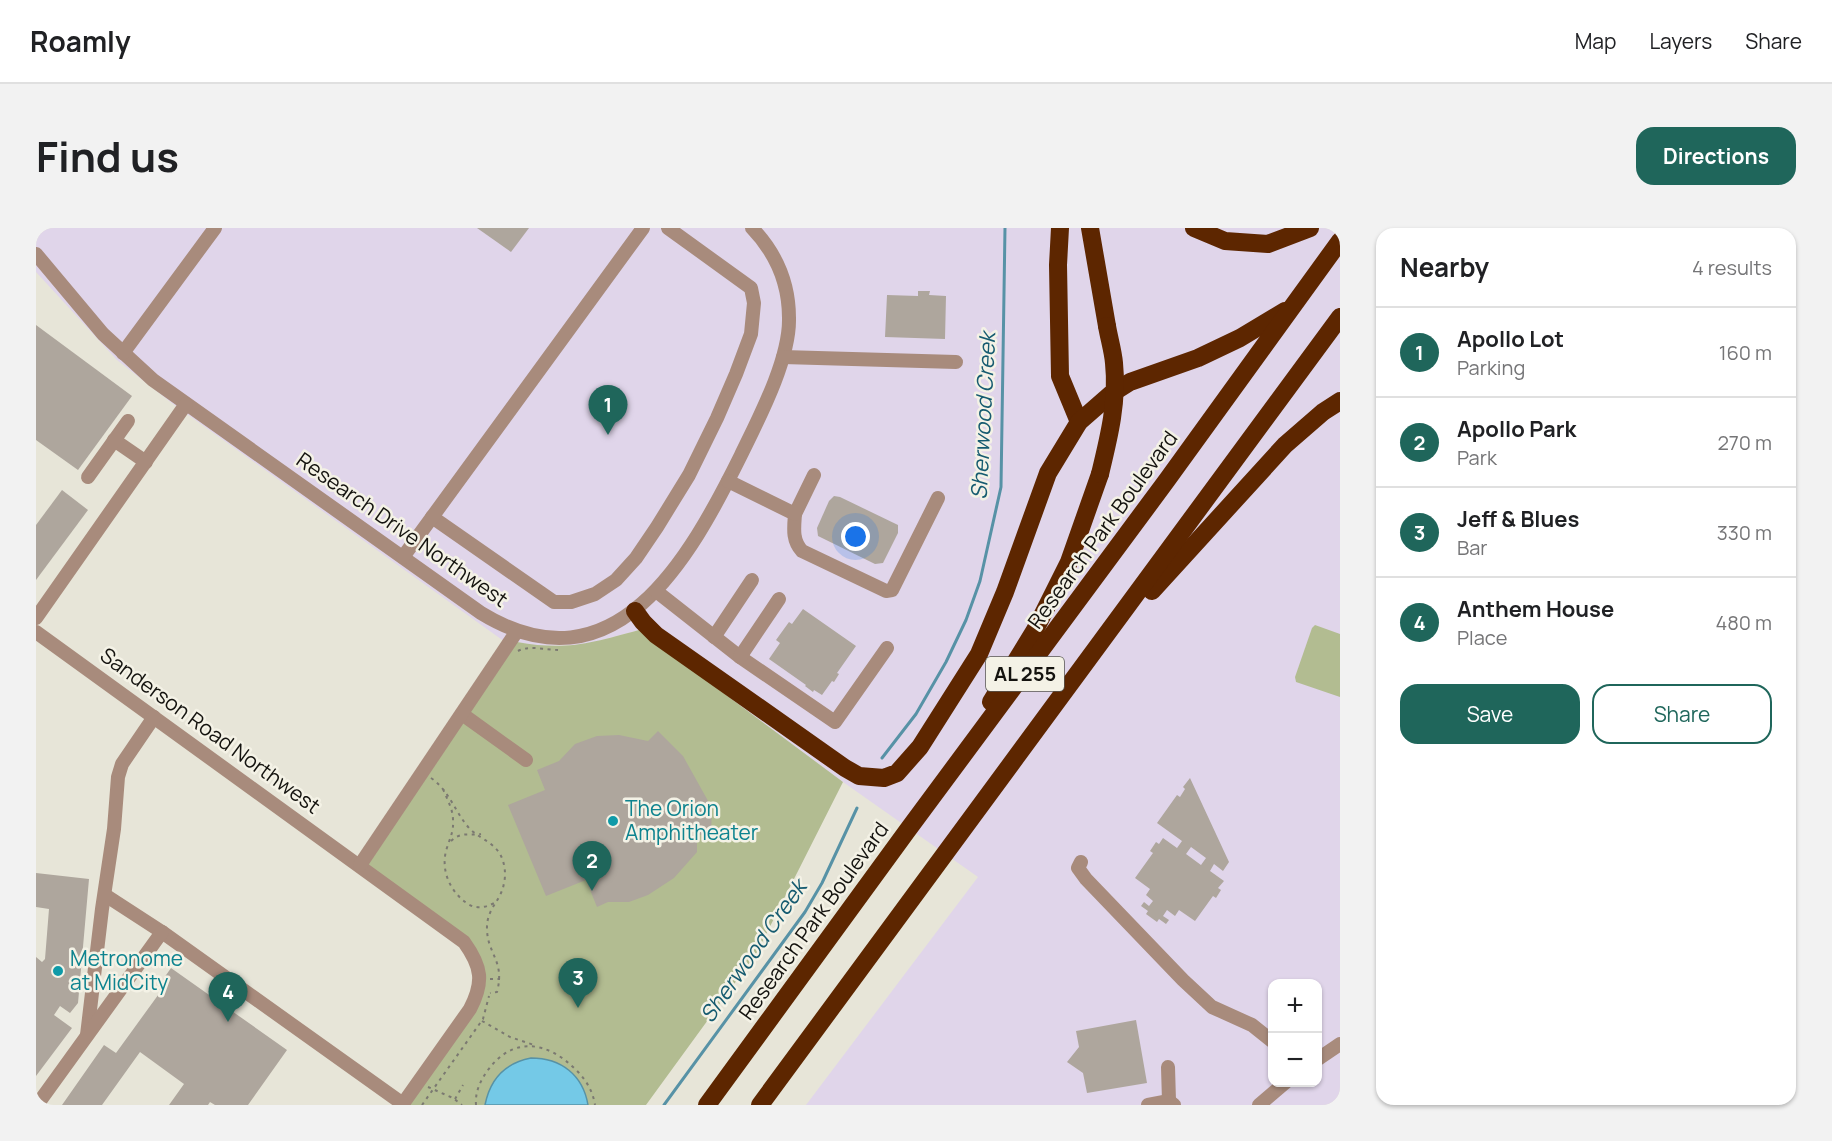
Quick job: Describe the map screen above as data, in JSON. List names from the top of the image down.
{
  "streets": {
    "highway": ["Research Park Boulevard", "AL 255"],
    "street": ["Research Drive Northwest", "Sanderson Road Northwest"]
  },
  "water": ["Sherwood Creek"],
  "places": ["The Orion Amphitheater", "Metronome at MidCity"],
  "page": {
    "header": "Roamly",
    "nav": ["Map", "Layers", "Share"],
    "title": "Find us",
    "buttons": [
      "Directions",
      ["Save", "Share"]
    ],
    "heading": ["Nearby", "4 results"],
    "list": [
      {
        "mark": "1",
        "name": "Apollo Lot",
        "note": "Parking",
        "value": "160 m"
      },
      {
        "mark": "2",
        "name": "Apollo Park",
        "note": "Park",
        "value": "270 m"
      },
      {
        "mark": "3",
        "name": "Jeff & Blues",
        "note": "Bar",
        "value": "330 m"
      },
      {
        "mark": "4",
        "name": "Anthem House",
        "note": "Place",
        "value": "480 m"
      }
    ],
    "pins": [
      "1",
      "2",
      "3",
      "4"
    ],
    "map_buttons": ["+", "−"]
  }
}
